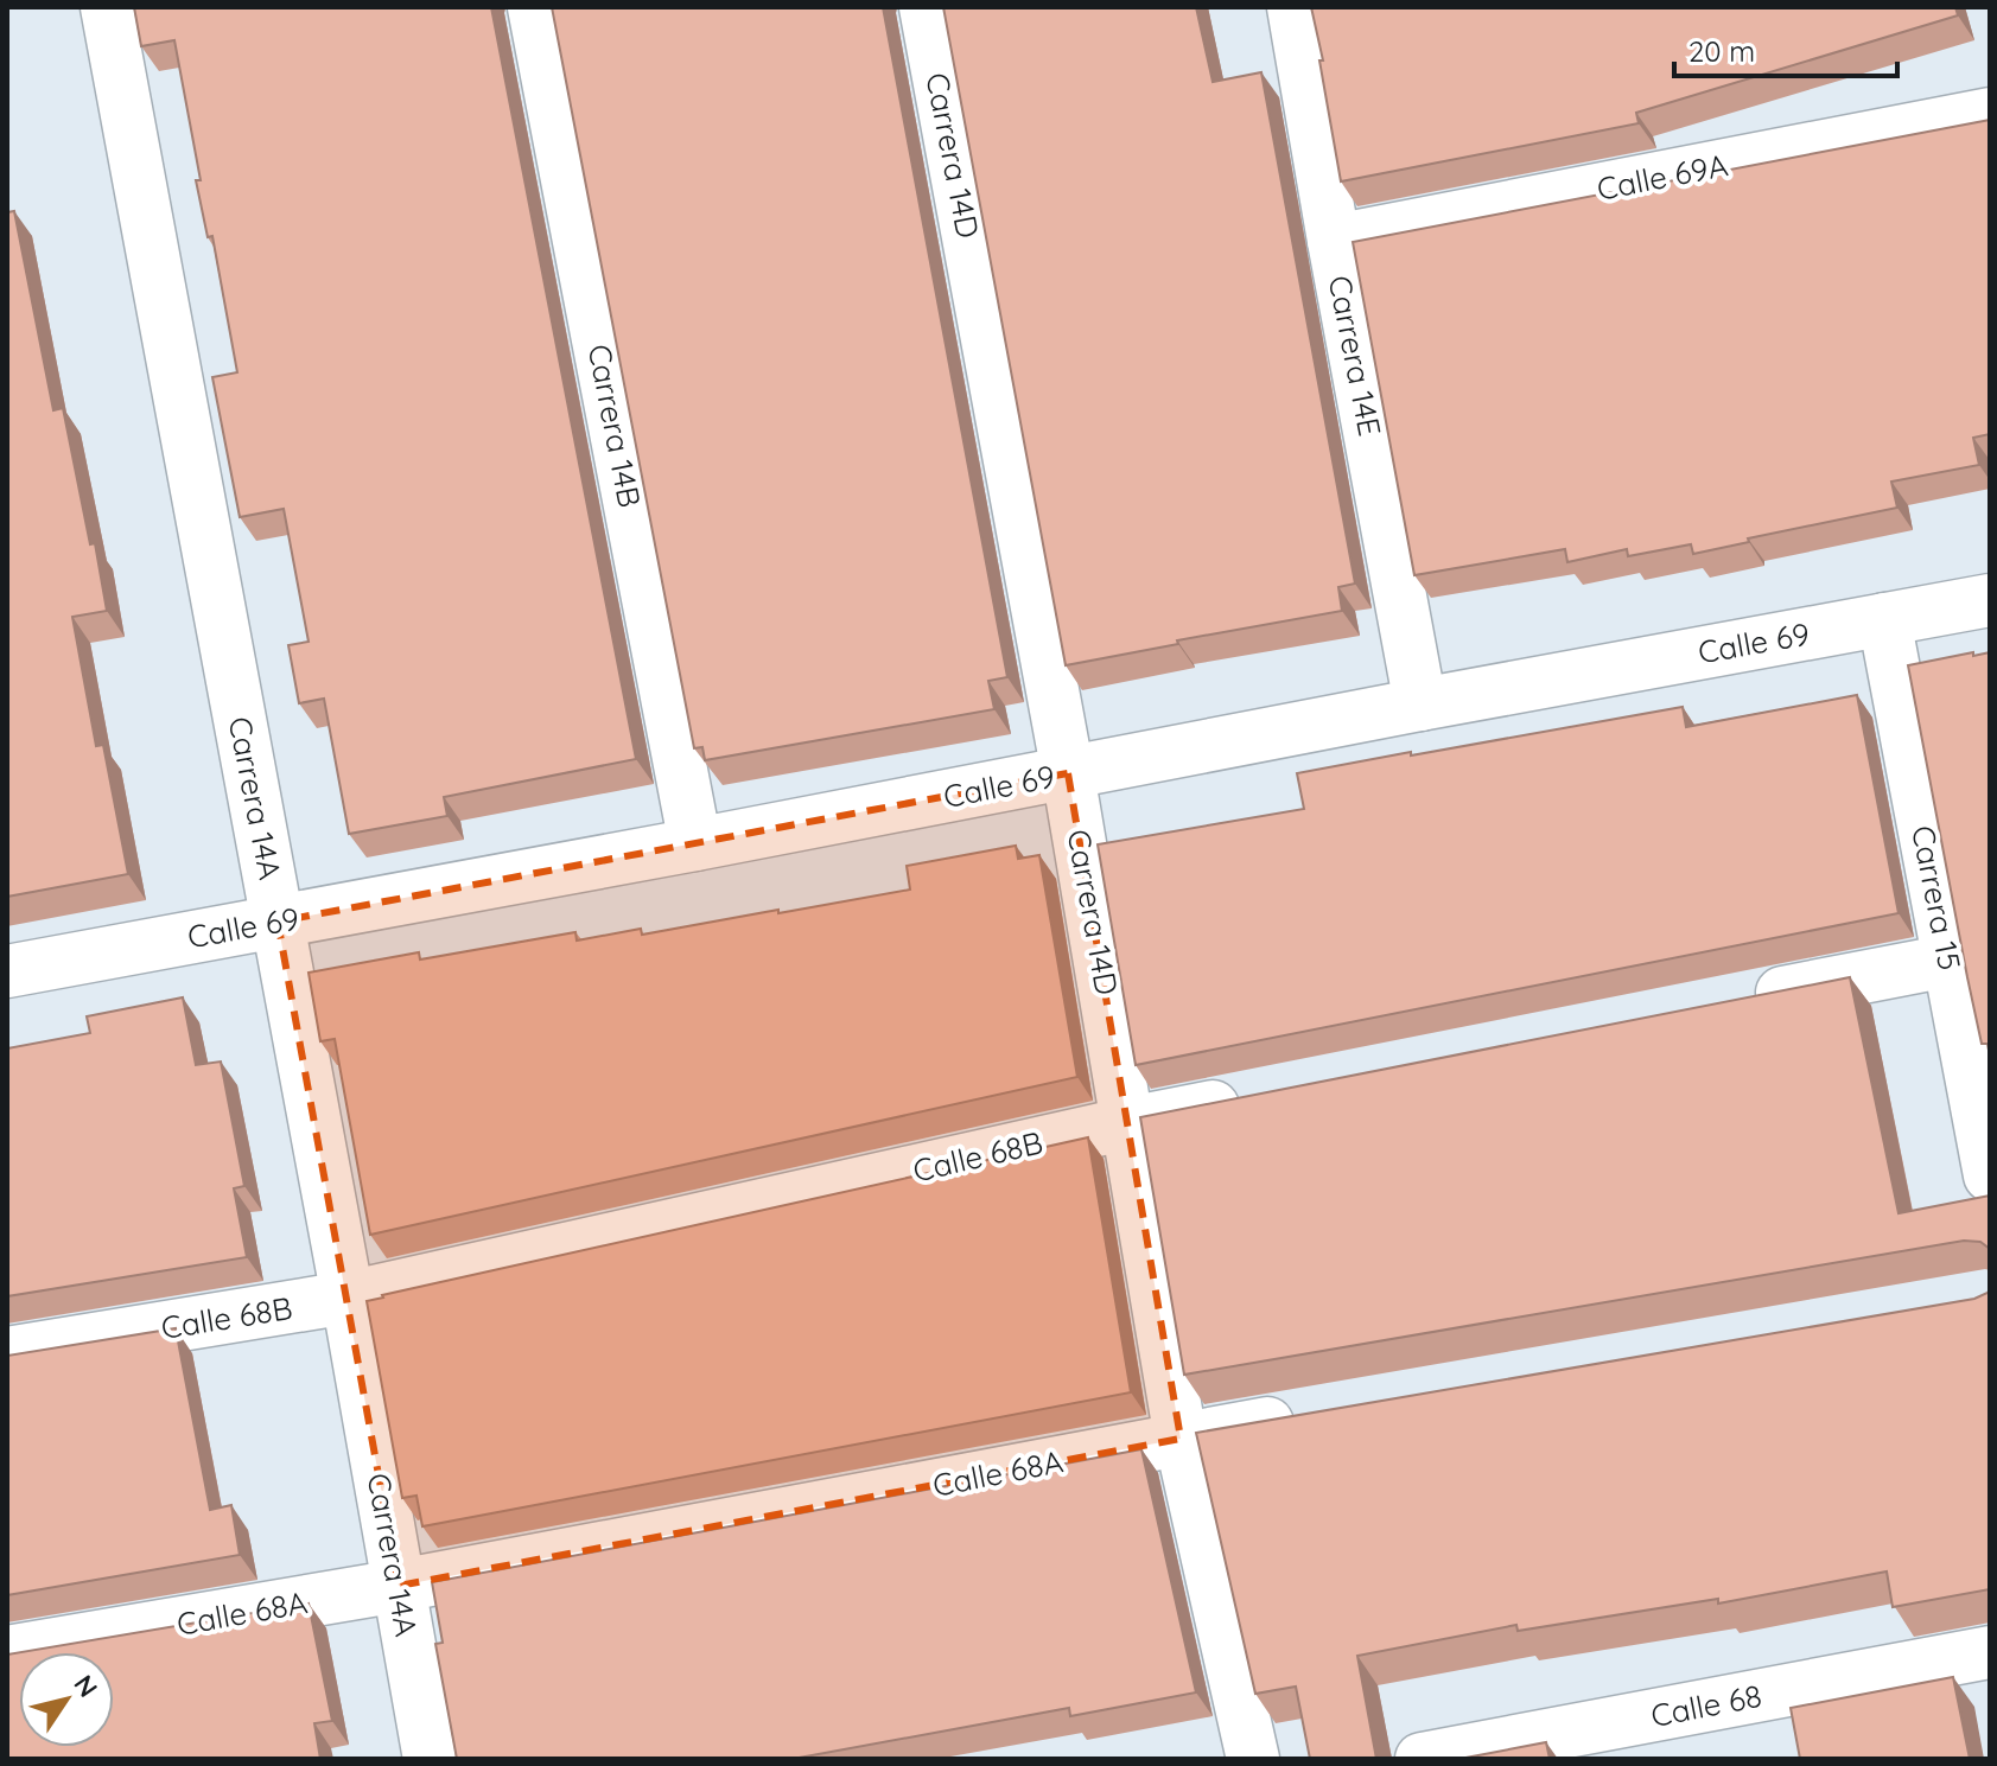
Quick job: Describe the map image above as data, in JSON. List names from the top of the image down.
{
  "streets": {
    "street": [
      "Carrera 14D",
      "Calle 69A",
      "Carrera 14E",
      "Carrera 14B",
      "Calle 69",
      "Carrera 14A",
      "Carrera 15",
      "Calle 68B",
      "Calle 68A",
      "Calle 68"
    ]
  },
  "crossings": [
    ["Carrera 14D", "Calle 69"],
    ["Carrera 14D", "Calle 68B"],
    ["Carrera 14D", "Calle 68A"],
    ["Calle 69A", "Carrera 14E"],
    ["Carrera 14E", "Calle 69"],
    ["Carrera 14B", "Calle 69"],
    ["Calle 69", "Carrera 14A"],
    ["Calle 69", "Carrera 15"],
    ["Carrera 14A", "Calle 68B"],
    ["Carrera 14A", "Calle 68A"]
  ],
  "scale_bar": "20 m",
  "north": "top right"
}
